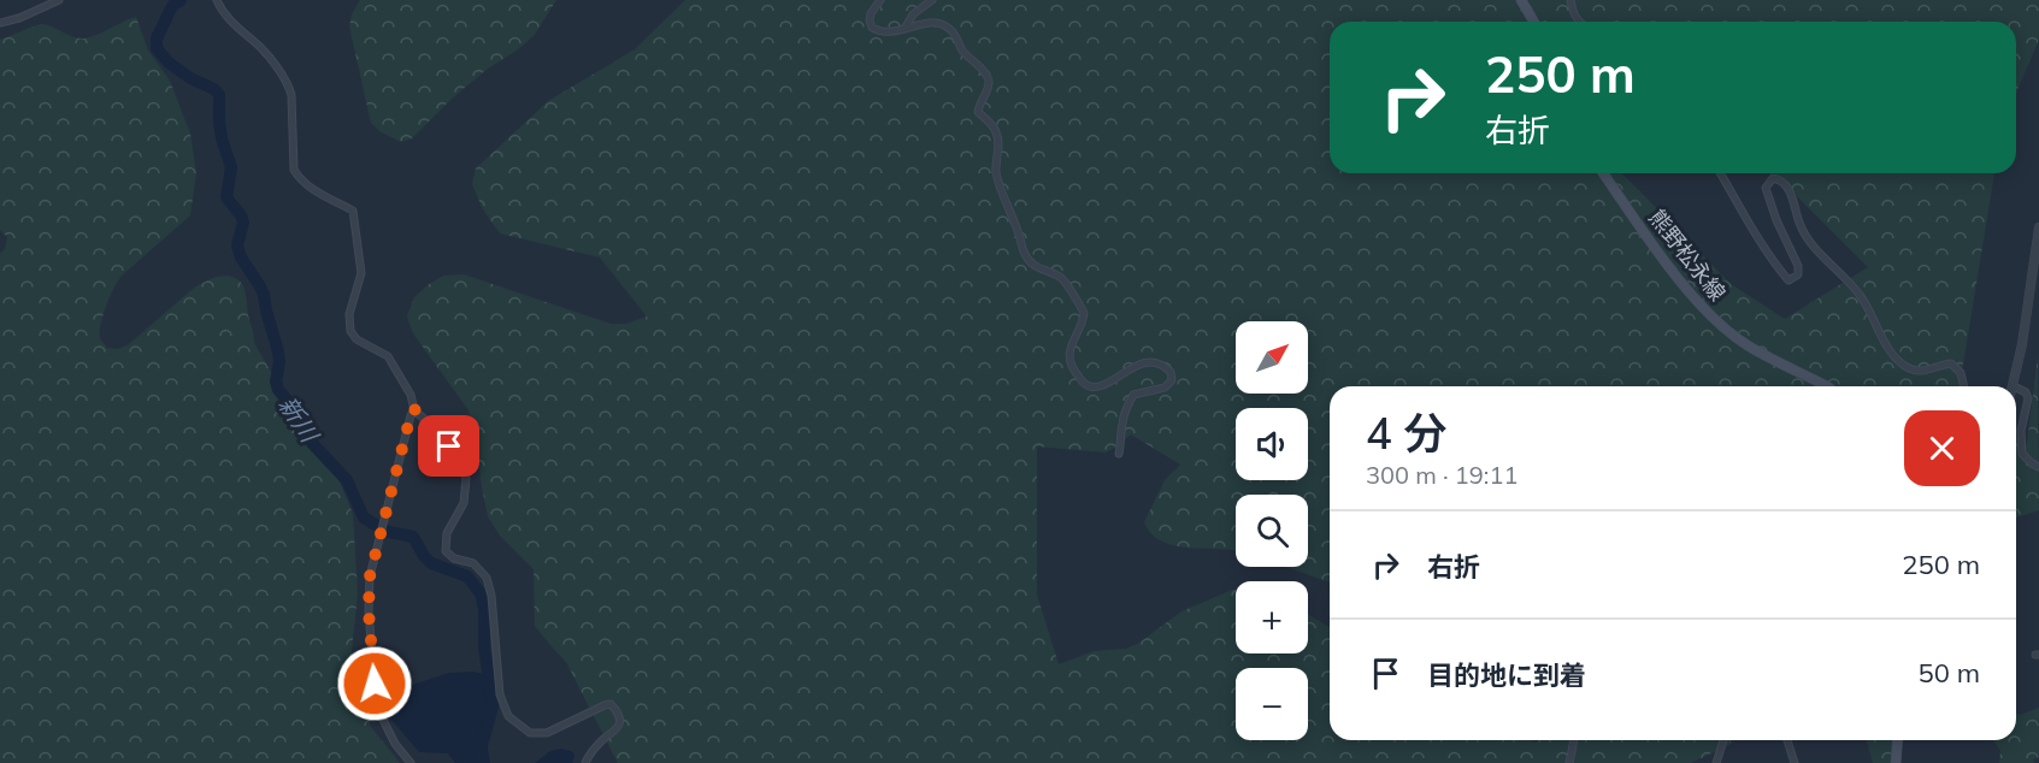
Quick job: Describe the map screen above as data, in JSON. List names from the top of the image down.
{
  "streets": {
    "main road": ["熊野松永線"]
  },
  "water": ["新川"],
  "north": "top right",
  "page": {
    "turn": ["250 m", "右折"],
    "map_buttons": ["+", "−"],
    "heading": ["4 分", "300 m · 19:11"],
    "list": [
      {
        "name": "右折",
        "value": "250 m"
      },
      {
        "name": "目的地に到着",
        "value": "50 m"
      }
    ]
  }
}
